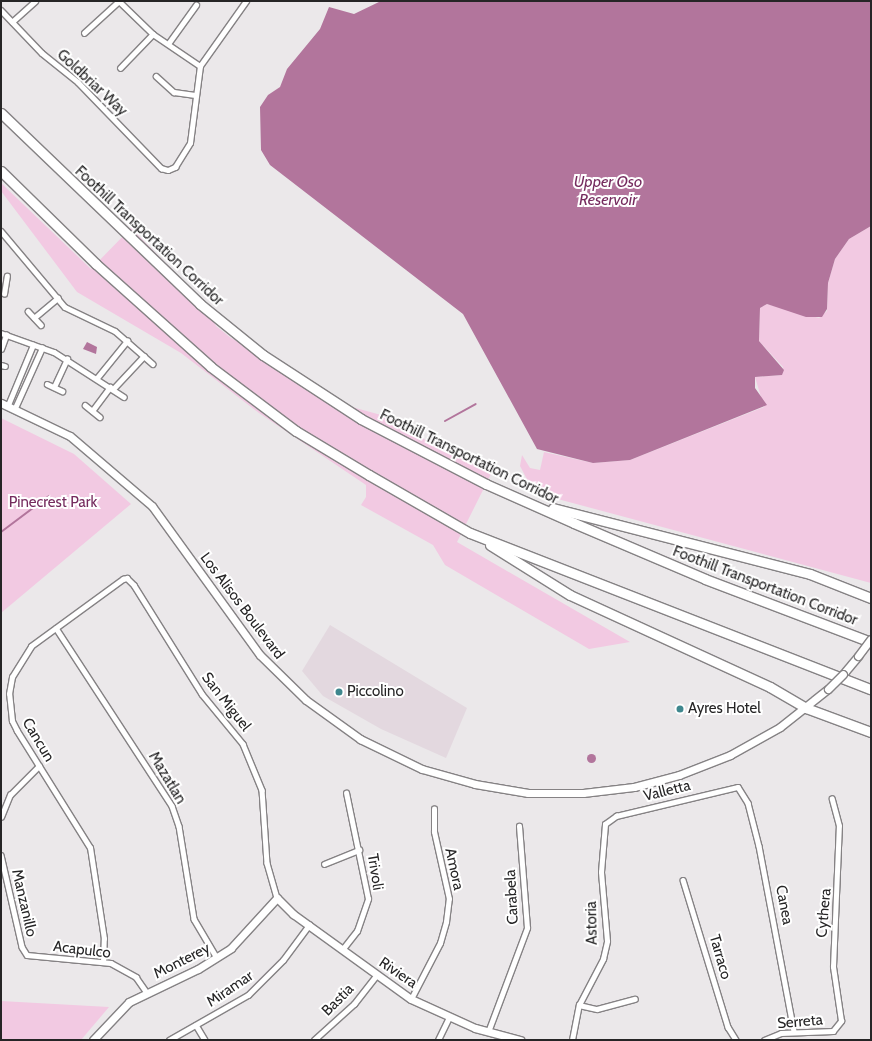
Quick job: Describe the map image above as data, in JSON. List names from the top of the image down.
{
  "streets": {
    "highway": ["Foothill Transportation Corridor"],
    "main road": ["Los Alisos Boulevard", "Monterey", "Riviera"],
    "street": [
      "Goldbriar Way",
      "San Miguel",
      "Cancun",
      "Mazatlan",
      "Valletta",
      "Amora",
      "Trivoli",
      "Carabela",
      "Manzanillo",
      "Canea",
      "Cythera",
      "Astoria",
      "Acapulco",
      "Tarraco",
      "Miramar",
      "Bastia",
      "Serreta"
    ]
  },
  "crossings": [
    ["Foothill Transportation Corridor", "Los Alisos Boulevard"],
    ["San Miguel", "Cancun"],
    ["San Miguel", "Monterey"],
    ["San Miguel", "Riviera"],
    ["Cancun", "Mazatlan"],
    ["Cancun", "Acapulco"],
    ["Mazatlan", "Monterey"],
    ["Valletta", "Canea"],
    ["Valletta", "Astoria"],
    ["Amora", "Riviera"],
    ["Trivoli", "Riviera"],
    ["Carabela", "Riviera"],
    ["Manzanillo", "Acapulco"],
    ["Canea", "Serreta"],
    ["Cythera", "Serreta"],
    ["Acapulco", "Monterey"],
    ["Monterey", "Riviera"],
    ["Riviera", "Miramar"],
    ["Riviera", "Bastia"]
  ],
  "water": ["Upper Oso Reservoir"],
  "parks": ["Pinecrest Park"],
  "places": ["Piccolino", "Ayres Hotel"]
}
